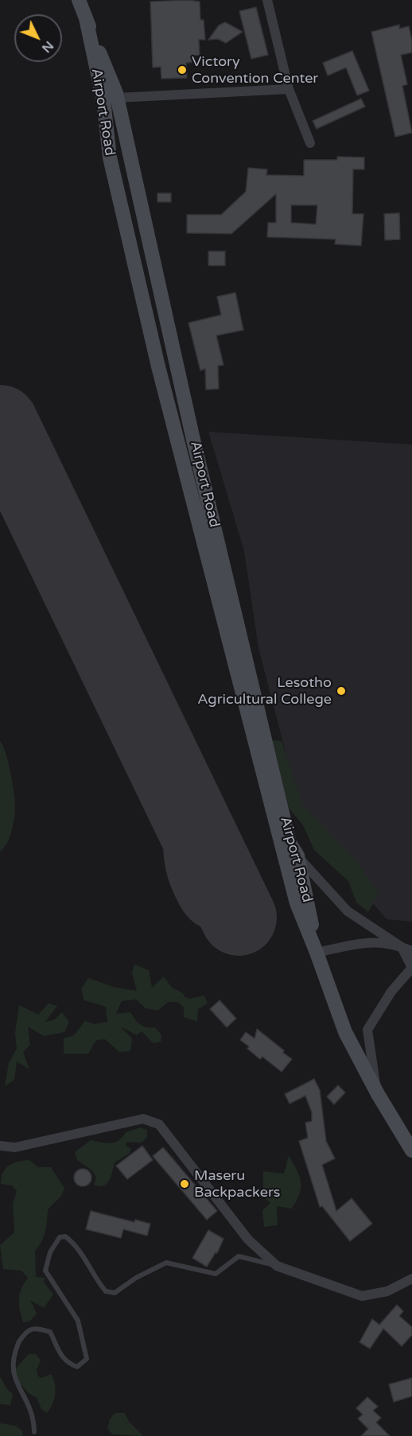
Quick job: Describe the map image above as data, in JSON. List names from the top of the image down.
{
  "streets": {
    "main road": ["Airport Road"]
  },
  "places": ["Victory Convention Center", "Lesotho Agricultural College", "Maseru Backpackers"],
  "north": "bottom right"
}
